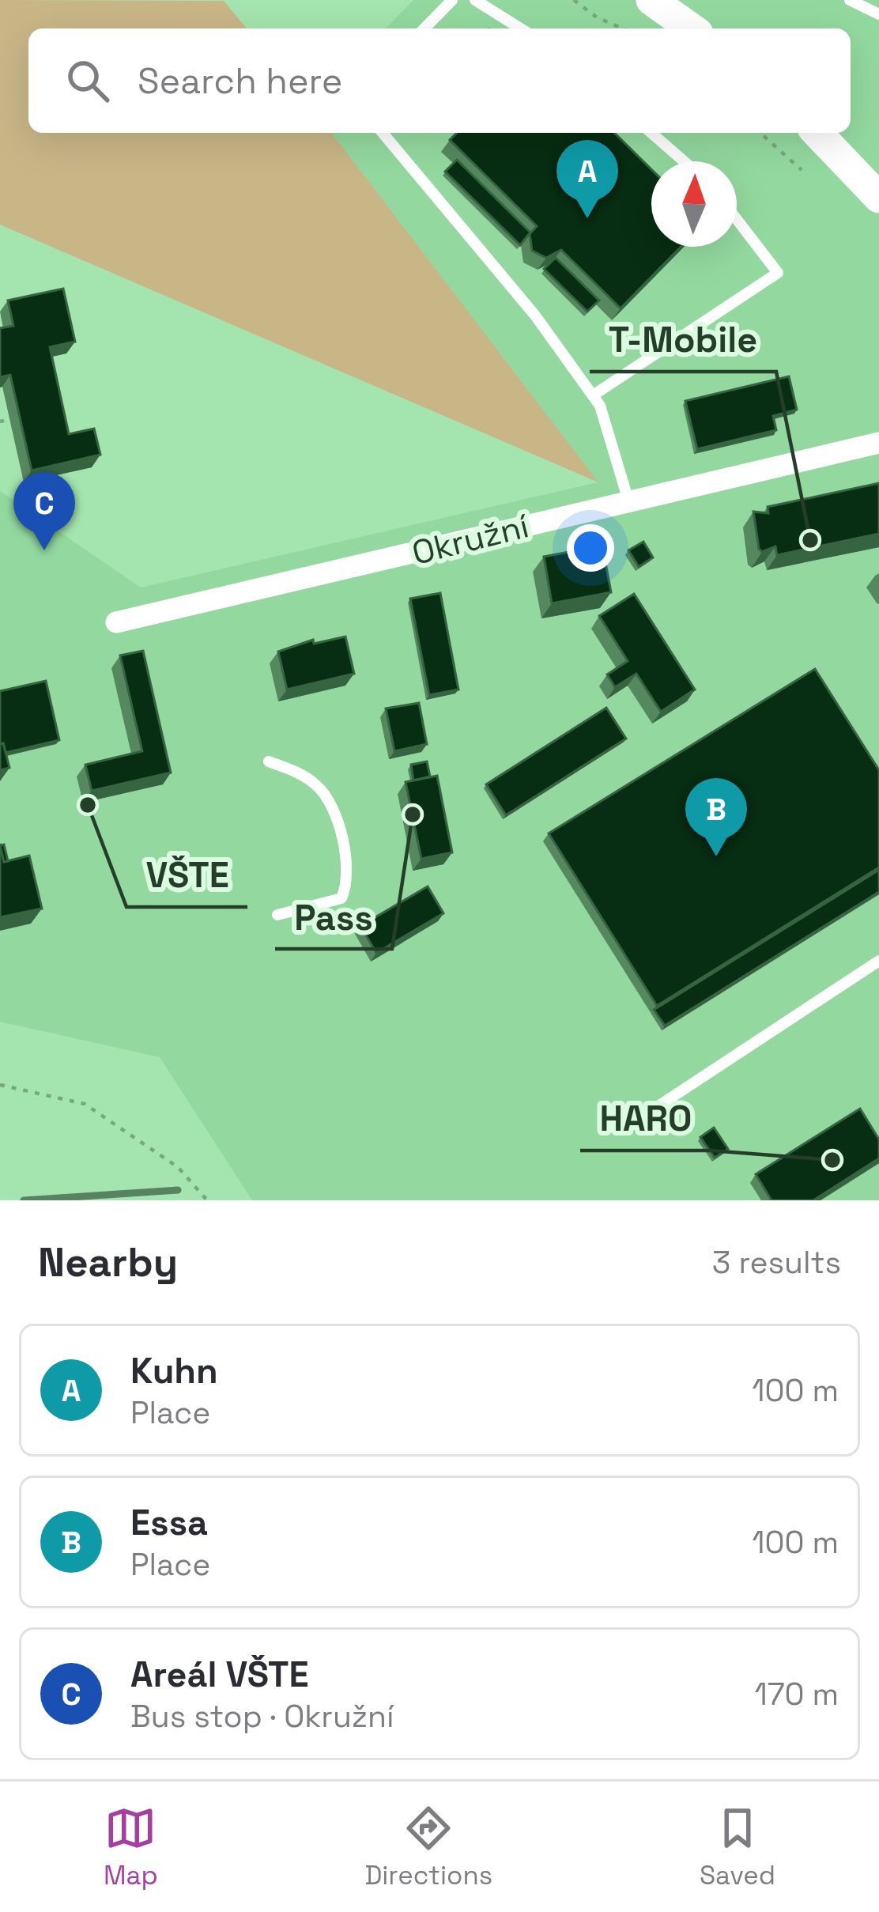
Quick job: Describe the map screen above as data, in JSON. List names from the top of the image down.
{
  "streets": {
    "street": ["Okružní"]
  },
  "places": [
    "T-Mobile",
    "VŠTE",
    "Pass",
    "HARO"
  ],
  "north": "top",
  "page": {
    "search": "Search here",
    "pins": ["A", "C", "B"],
    "heading": ["Nearby", "3 results"],
    "list": [
      {
        "mark": "A",
        "name": "Kuhn",
        "note": "Place",
        "value": "100 m"
      },
      {
        "mark": "B",
        "name": "Essa",
        "note": "Place",
        "value": "100 m"
      },
      {
        "mark": "C",
        "name": "Areál VŠTE",
        "note": "Bus stop · Okružní",
        "value": "170 m"
      }
    ],
    "nav": ["Map", "Directions", "Saved"]
  }
}
